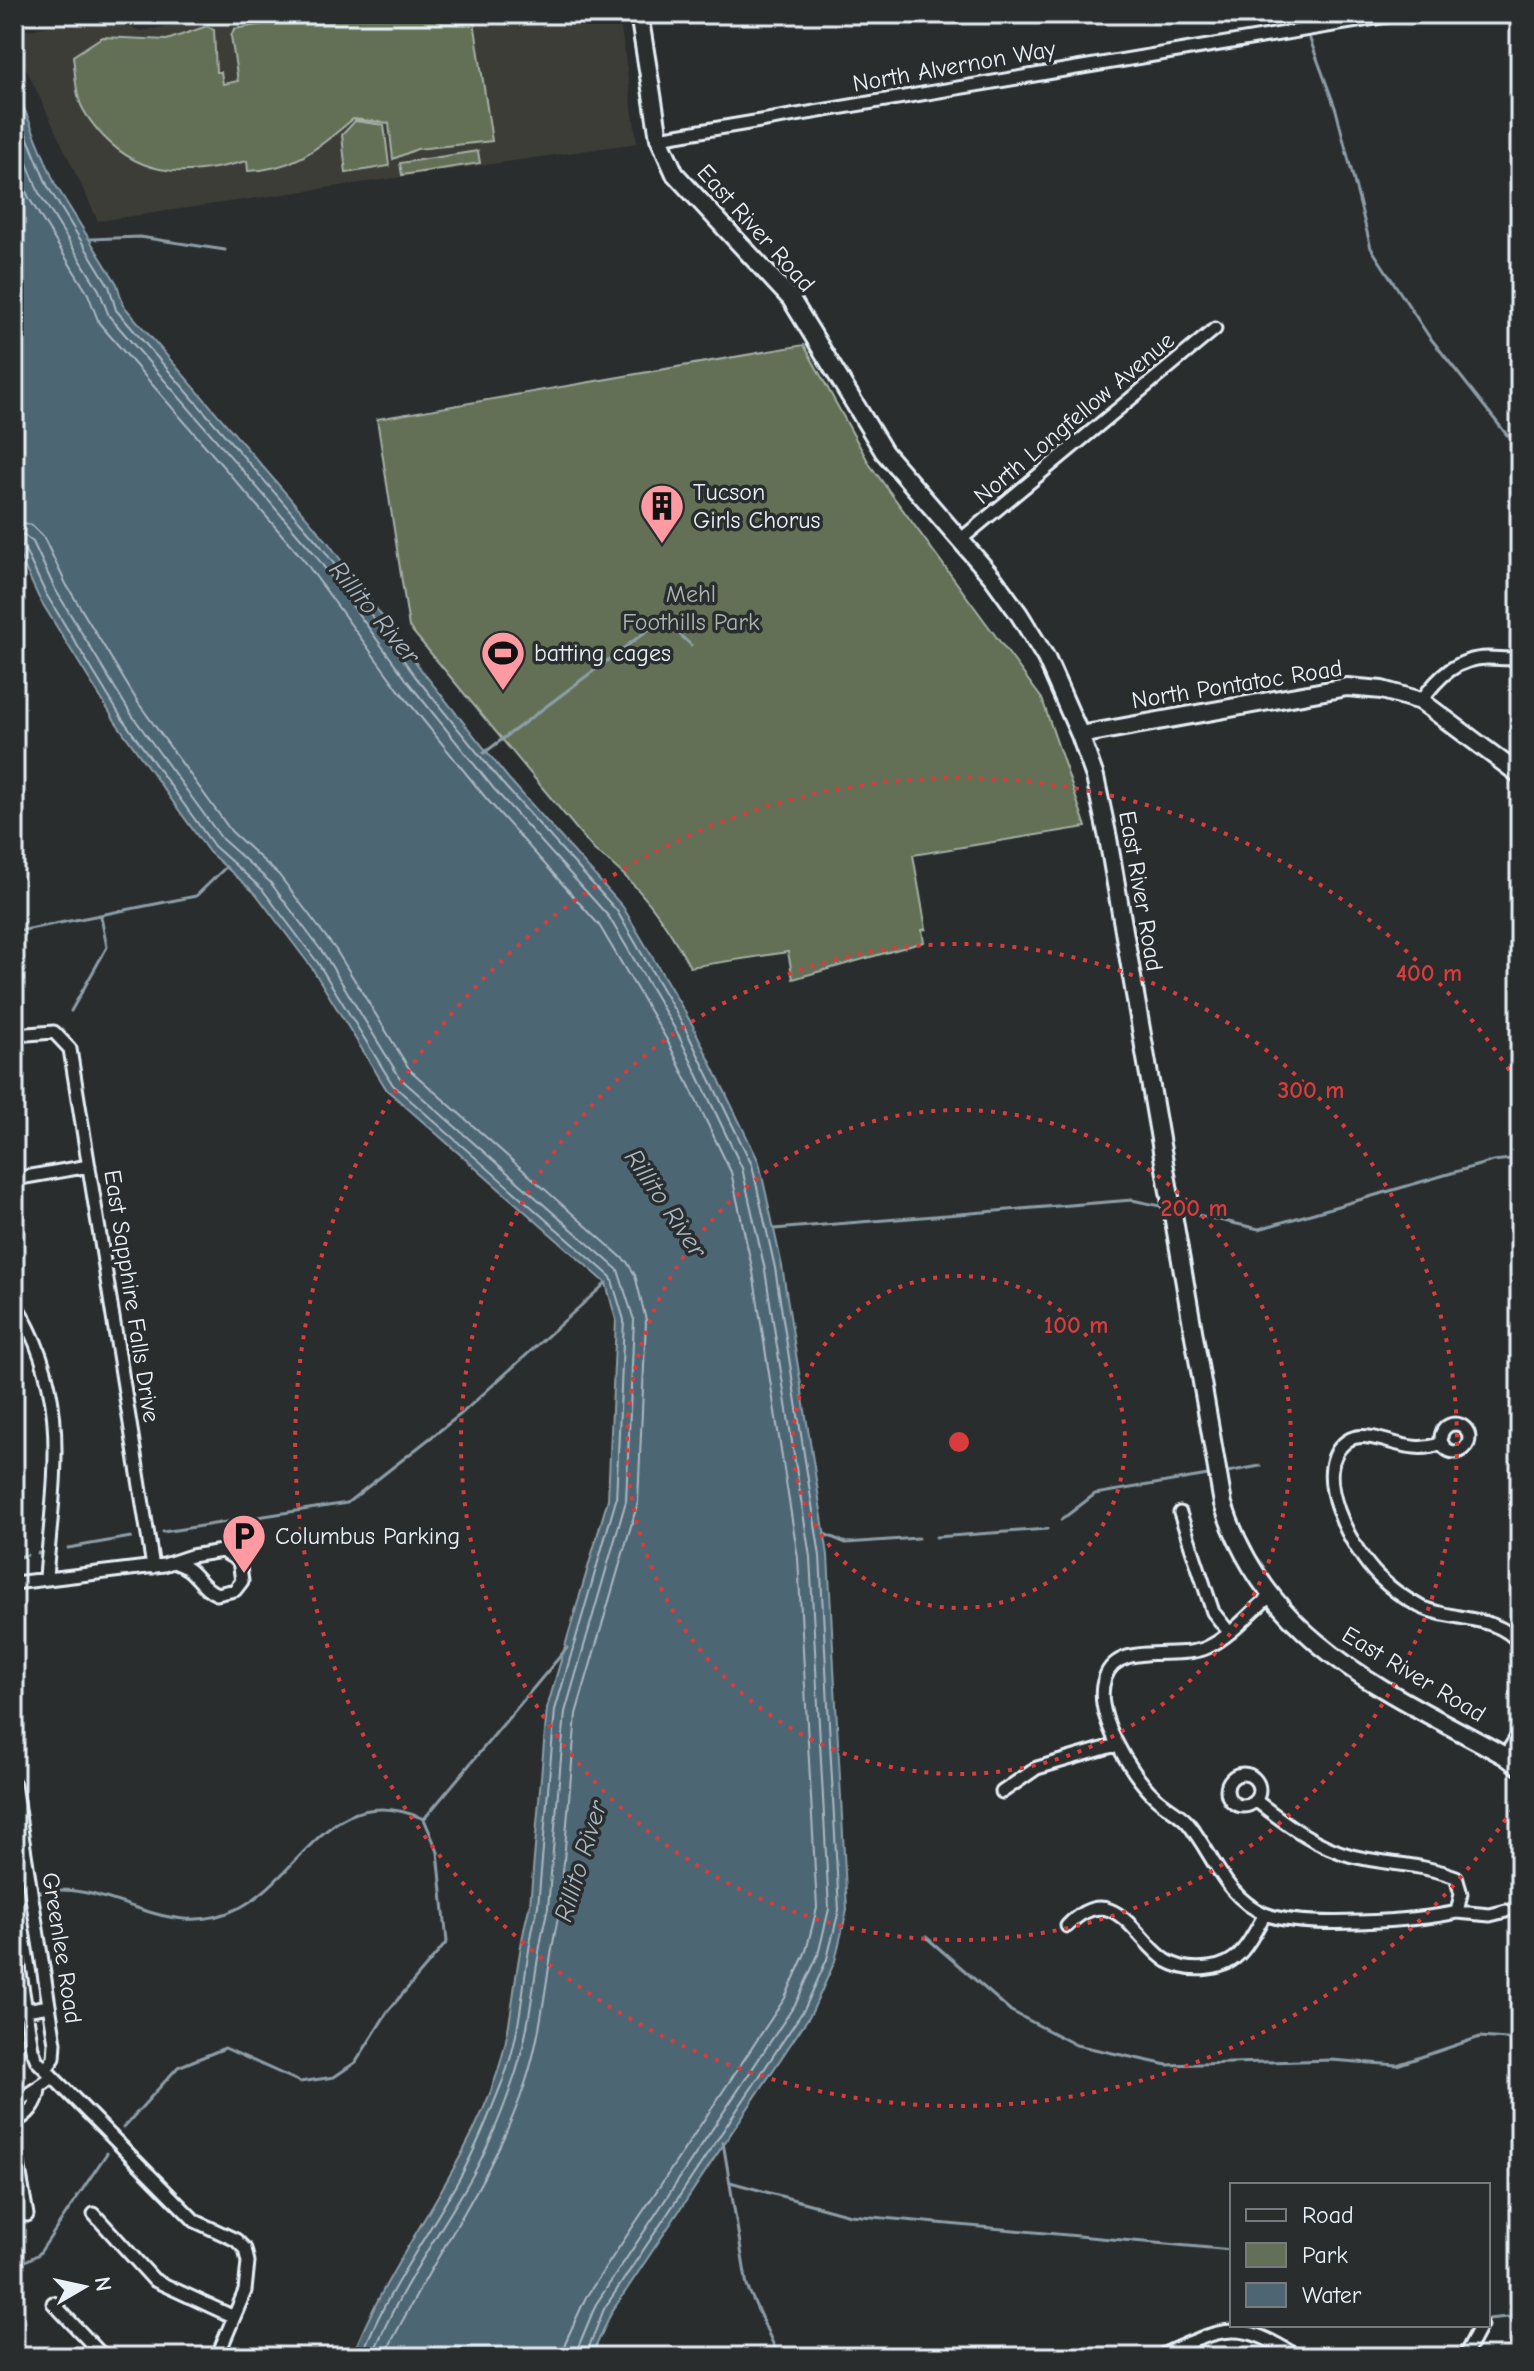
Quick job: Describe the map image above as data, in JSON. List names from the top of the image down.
{
  "streets": {
    "street": [
      "North Alvernon Way",
      "East River Road",
      "North Longfellow Avenue",
      "North Pontatoc Road",
      "East Sapphire Falls Drive",
      "Greenlee Road"
    ]
  },
  "crossings": [
    ["North Alvernon Way", "East River Road"],
    ["East River Road", "North Longfellow Avenue"],
    ["East River Road", "North Pontatoc Road"]
  ],
  "water": ["Rillito River"],
  "parks": ["Mehl Foothills Park"],
  "places": {
    "building": ["Tucson Girls Chorus"],
    "sports": ["batting cages"],
    "parking": ["Columbus Parking"]
  },
  "legend": ["Road", "Park", "Water"],
  "north": "right",
  "rings": [
    "400 m",
    "300 m",
    "200 m",
    "100 m"
  ]
}
